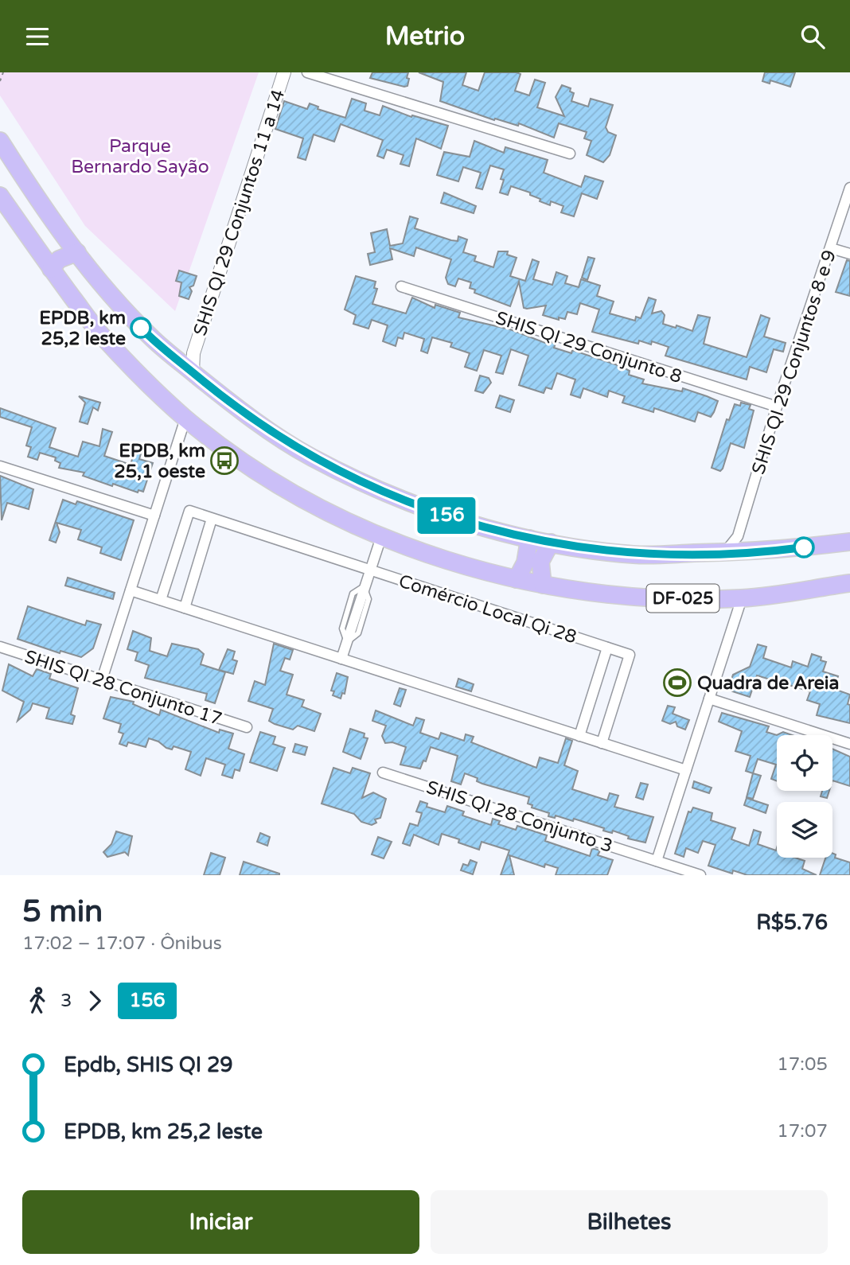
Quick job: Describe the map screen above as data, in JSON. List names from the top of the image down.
{
  "streets": {
    "main road": ["DF-025"],
    "street": [
      "SHIS QI 29 Conjuntos 11 a 14",
      "SHIS QI 29 Conjunto 8",
      "SHIS QI 29 Conjuntos 8 e 9",
      "Comércio Local Qi 28",
      "SHIS QI 28 Conjunto 17",
      "SHIS QI 28 Conjunto 3"
    ]
  },
  "crossings": [
    ["SHIS QI 29 Conjunto 8", "SHIS QI 29 Conjuntos 8 e 9"]
  ],
  "parks": ["Parque Bernardo Sayão"],
  "places": {
    "other": ["EPDB, km 25,2 leste"],
    "bus stop": ["EPDB, km 25,1 oeste"],
    "sports": ["Quadra de Areia"]
  },
  "lines": ["bus line 156"],
  "page": {
    "header": "Metrio",
    "on_map": "156",
    "heading": ["5 min", "17:02 – 17:07 · Ônibus", "R$5.76"],
    "legs": ["3", "156"],
    "list": [
      {
        "name": "Epdb, SHIS QI 29",
        "value": "17:05"
      },
      {
        "name": "EPDB, km 25,2 leste",
        "value": "17:07"
      }
    ],
    "buttons": ["Iniciar", "Bilhetes"]
  }
}
